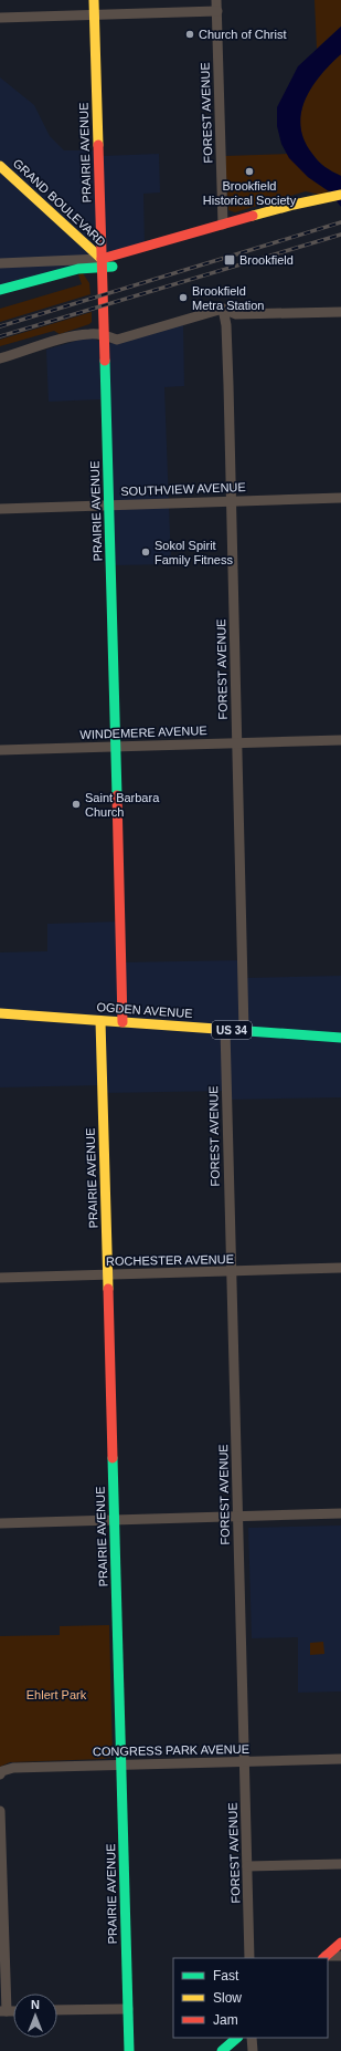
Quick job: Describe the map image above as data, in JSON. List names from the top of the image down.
{
  "streets": {
    "street": [
      "FOREST AVENUE",
      "PRAIRIE AVENUE",
      "GRAND BOULEVARD",
      "SOUTHVIEW AVENUE",
      "WINDEMERE AVENUE",
      "OGDEN AVENUE",
      "US 34",
      "ROCHESTER AVENUE",
      "CONGRESS PARK AVENUE"
    ]
  },
  "crossings": [
    ["FOREST AVENUE", "SOUTHVIEW AVENUE"],
    ["FOREST AVENUE", "WINDEMERE AVENUE"],
    ["FOREST AVENUE", "OGDEN AVENUE"],
    ["FOREST AVENUE", "ROCHESTER AVENUE"],
    ["FOREST AVENUE", "CONGRESS PARK AVENUE"],
    ["PRAIRIE AVENUE", "GRAND BOULEVARD"],
    ["PRAIRIE AVENUE", "SOUTHVIEW AVENUE"],
    ["PRAIRIE AVENUE", "WINDEMERE AVENUE"],
    ["PRAIRIE AVENUE", "OGDEN AVENUE"],
    ["PRAIRIE AVENUE", "ROCHESTER AVENUE"],
    ["PRAIRIE AVENUE", "CONGRESS PARK AVENUE"]
  ],
  "parks": ["Ehlert Park"],
  "places": {
    "other": [
      "Church of Christ",
      "Brookfield Historical Society",
      "Brookfield Metra Station",
      "Sokol Spirit Family Fitness",
      "Saint Barbara Church"
    ],
    "transit": ["Brookfield"]
  },
  "legend": ["Fast", "Slow", "Jam"],
  "north": "top"
}
